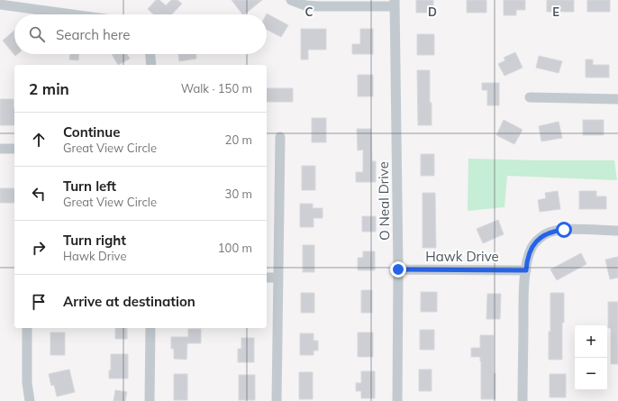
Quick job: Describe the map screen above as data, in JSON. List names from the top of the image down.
{
  "streets": {
    "street": ["O Neal Drive", "Hawk Drive"]
  },
  "crossings": [
    ["O Neal Drive", "Hawk Drive"]
  ],
  "page": {
    "search": "Search here",
    "heading": ["2 min", "Walk · 150 m"],
    "list": [
      ["Continue", "Great View Circle", "20 m"],
      ["Turn left", "Great View Circle", "30 m"],
      ["Turn right", "Hawk Drive", "100 m"],
      "Arrive at destination"
    ],
    "map_buttons": ["+", "−"]
  },
  "grid": {
    "columns": ["C", "D", "E"]
  }
}
